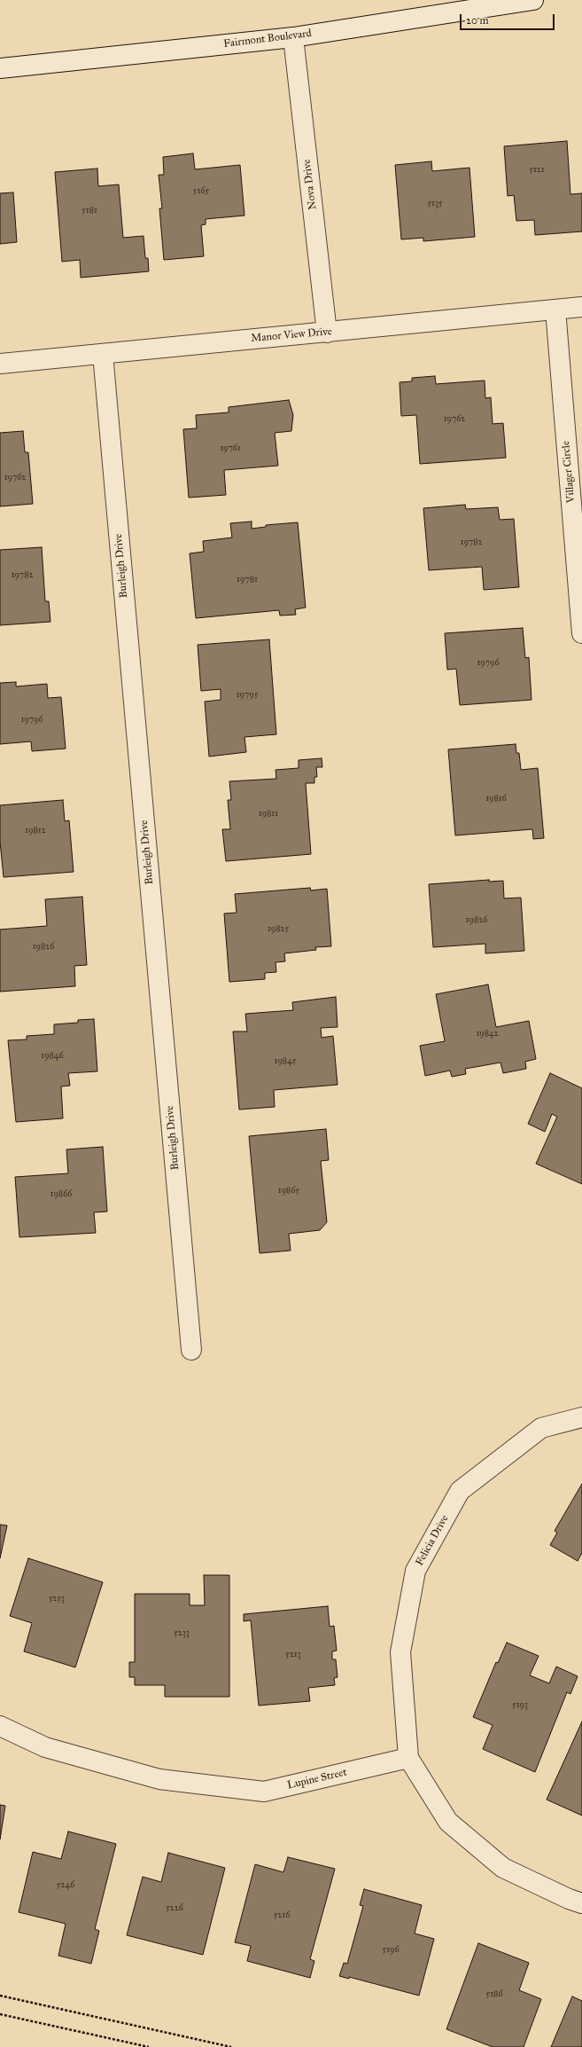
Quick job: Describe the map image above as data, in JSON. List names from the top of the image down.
{
  "streets": {
    "street": [
      "Fairmont Boulevard",
      "Nova Drive",
      "Manor View Drive",
      "Villager Circle",
      "Burleigh Drive",
      "Felicia Drive",
      "Lupine Street"
    ]
  },
  "crossings": [
    ["Fairmont Boulevard", "Nova Drive"],
    ["Nova Drive", "Manor View Drive"],
    ["Manor View Drive", "Villager Circle"],
    ["Manor View Drive", "Burleigh Drive"],
    ["Felicia Drive", "Lupine Street"]
  ],
  "house_numbers": [
    "5121",
    "5165",
    "5135",
    "5181",
    "19762",
    "19761",
    "19762",
    "19782",
    "19782",
    "19781",
    "19796",
    "19795",
    "19796",
    "19816",
    "19811",
    "19812",
    "19826",
    "19825",
    "19826",
    "19842",
    "19846",
    "19845",
    "19865",
    "19866",
    "5253",
    "5233",
    "5213",
    "5193",
    "5246",
    "5226",
    "5216",
    "5196",
    "5186"
  ],
  "scale_bar": "20 m"
}
